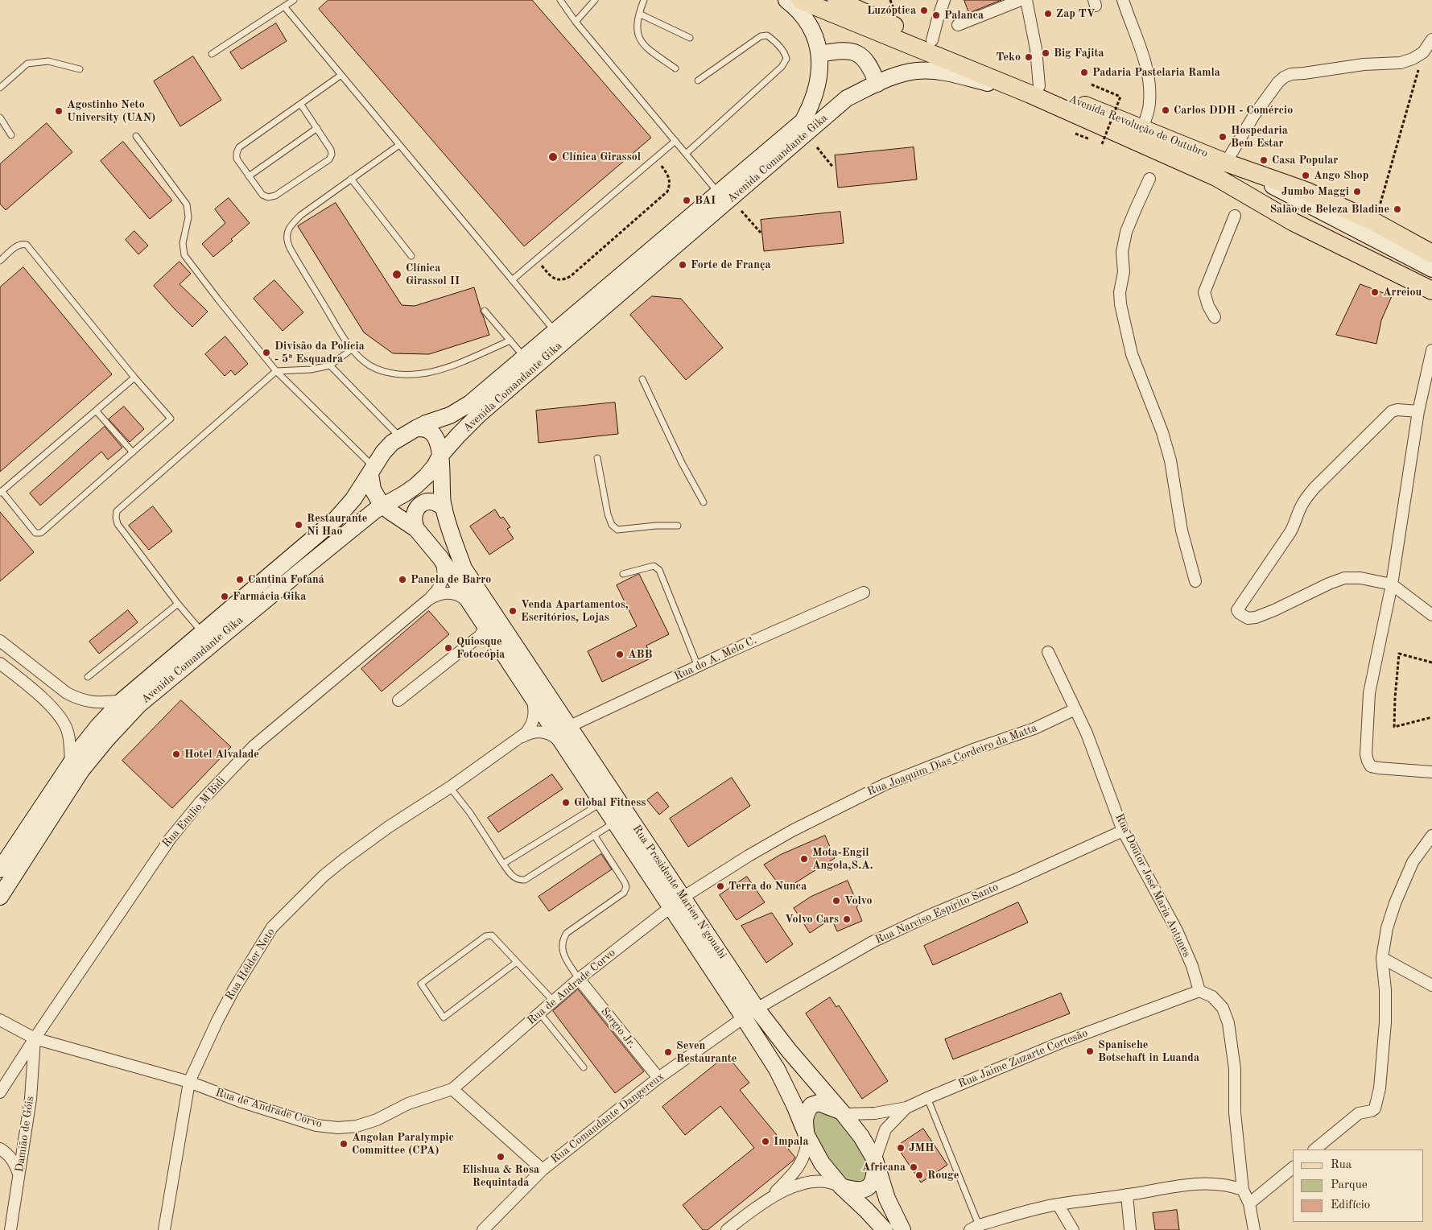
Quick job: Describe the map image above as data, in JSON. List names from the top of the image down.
{
  "streets": {
    "main road": ["Avenida Revolução de Outubro"],
    "street": [
      "Avenida Comandante Gika",
      "Rua do A. Melo C.",
      "Rua Joaquim Dias Cordeiro da Matta",
      "Rua Emilio M'Bidi",
      "Rua Doutor José Maria Antunes",
      "Rua Presidente Marien N'gouabi",
      "Rua Narciso Espírito Santo",
      "Rua Hélder Neto",
      "Rua de Andrade Corvo",
      "Sergio Jr.",
      "Rua Jaime Zuzarte Cortesão",
      "Rua Comandante Dangereux",
      "Damião de Góis"
    ]
  },
  "crossings": [
    ["Avenida Revolução de Outubro", "Avenida Comandante Gika"],
    ["Avenida Comandante Gika", "Rua Presidente Marien N'gouabi"],
    ["Rua do A. Melo C.", "Rua Presidente Marien N'gouabi"],
    ["Rua Joaquim Dias Cordeiro da Matta", "Rua Doutor José Maria Antunes"],
    ["Rua Joaquim Dias Cordeiro da Matta", "Rua Presidente Marien N'gouabi"],
    ["Rua Joaquim Dias Cordeiro da Matta", "Rua de Andrade Corvo"],
    ["Rua Emilio M'Bidi", "Rua Presidente Marien N'gouabi"],
    ["Rua Emilio M'Bidi", "Rua de Andrade Corvo"],
    ["Rua Emilio M'Bidi", "Damião de Góis"],
    ["Rua Doutor José Maria Antunes", "Rua Narciso Espírito Santo"],
    ["Rua Doutor José Maria Antunes", "Rua Jaime Zuzarte Cortesão"],
    ["Rua Presidente Marien N'gouabi", "Rua Narciso Espírito Santo"],
    ["Rua Presidente Marien N'gouabi", "Rua Hélder Neto"],
    ["Rua Presidente Marien N'gouabi", "Rua de Andrade Corvo"],
    ["Rua Presidente Marien N'gouabi", "Rua Jaime Zuzarte Cortesão"],
    ["Rua Presidente Marien N'gouabi", "Rua Comandante Dangereux"],
    ["Rua Narciso Espírito Santo", "Rua Comandante Dangereux"],
    ["Rua Hélder Neto", "Rua de Andrade Corvo"],
    ["Rua de Andrade Corvo", "Sergio Jr."],
    ["Rua de Andrade Corvo", "Damião de Góis"],
    ["Sergio Jr.", "Rua Comandante Dangereux"]
  ],
  "places": [
    "Luzóptica",
    "Zap TV",
    "Palanca",
    "Big Fajita",
    "Teko",
    "Padaria Pastelaria Ramla",
    "Carlos DDH - Comércio",
    "Agostinho Neto University (UAN)",
    "Hospedaria Bem Estar",
    "Clínica Girassol",
    "Casa Popular",
    "Ango Shop",
    "Jumbo Maggi",
    "BAI",
    "Salão de Beleza Bladine",
    "Forte de França",
    "Clínica Girassol II",
    "Arreiou",
    "Divisão da Polícia - 5ª Esquadra",
    "Restaurante Ni Hao",
    "Cantina Fofaná",
    "Panela de Barro",
    "Farmácia Gika",
    "Venda Apartamentos, Escritórios, Lojas",
    "Quiosque Fotocópia",
    "ABB",
    "Hotel Alvalade",
    "Global Fitness",
    "Mota-Engil Angola,S.A.",
    "Terra do Nunca",
    "Volvo",
    "Volvo Cars",
    "Spanische Botschaft in Luanda",
    "Seven Restaurante",
    "Impala",
    "Angolan Paralympic Committee (CPA)",
    "JMH",
    "Elishua & Rosa Requintada",
    "Africana",
    "Rouge"
  ],
  "legend": ["Rua", "Parque", "Edifício"]
}
